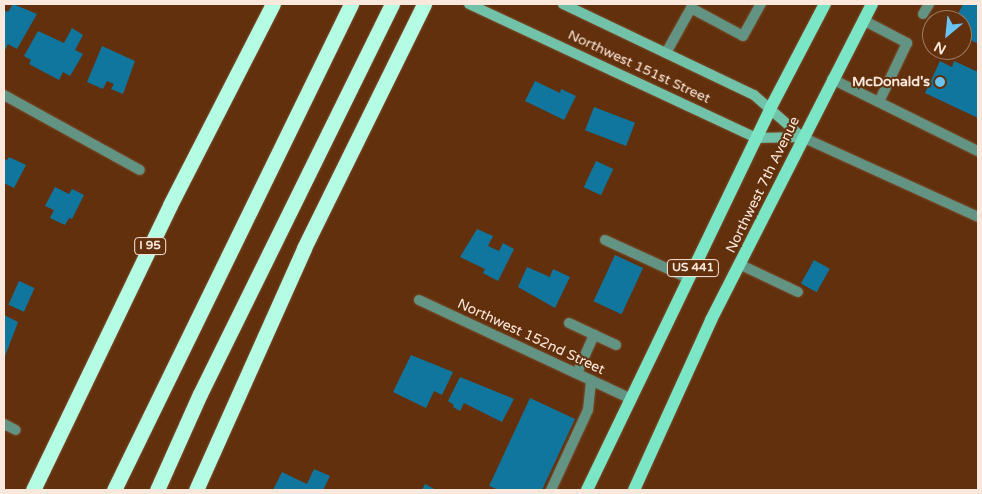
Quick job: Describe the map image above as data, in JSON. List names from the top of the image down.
{
  "streets": {
    "highway": ["I 95"],
    "main road": ["Northwest 7th Avenue", "US 441"],
    "street": ["Northwest 151st Street", "Northwest 152nd Street"]
  },
  "crossings": [
    ["Northwest 151st Street", "Northwest 7th Avenue"],
    ["Northwest 7th Avenue", "Northwest 152nd Street"]
  ],
  "places": ["McDonald's"],
  "north": "bottom left"
}
